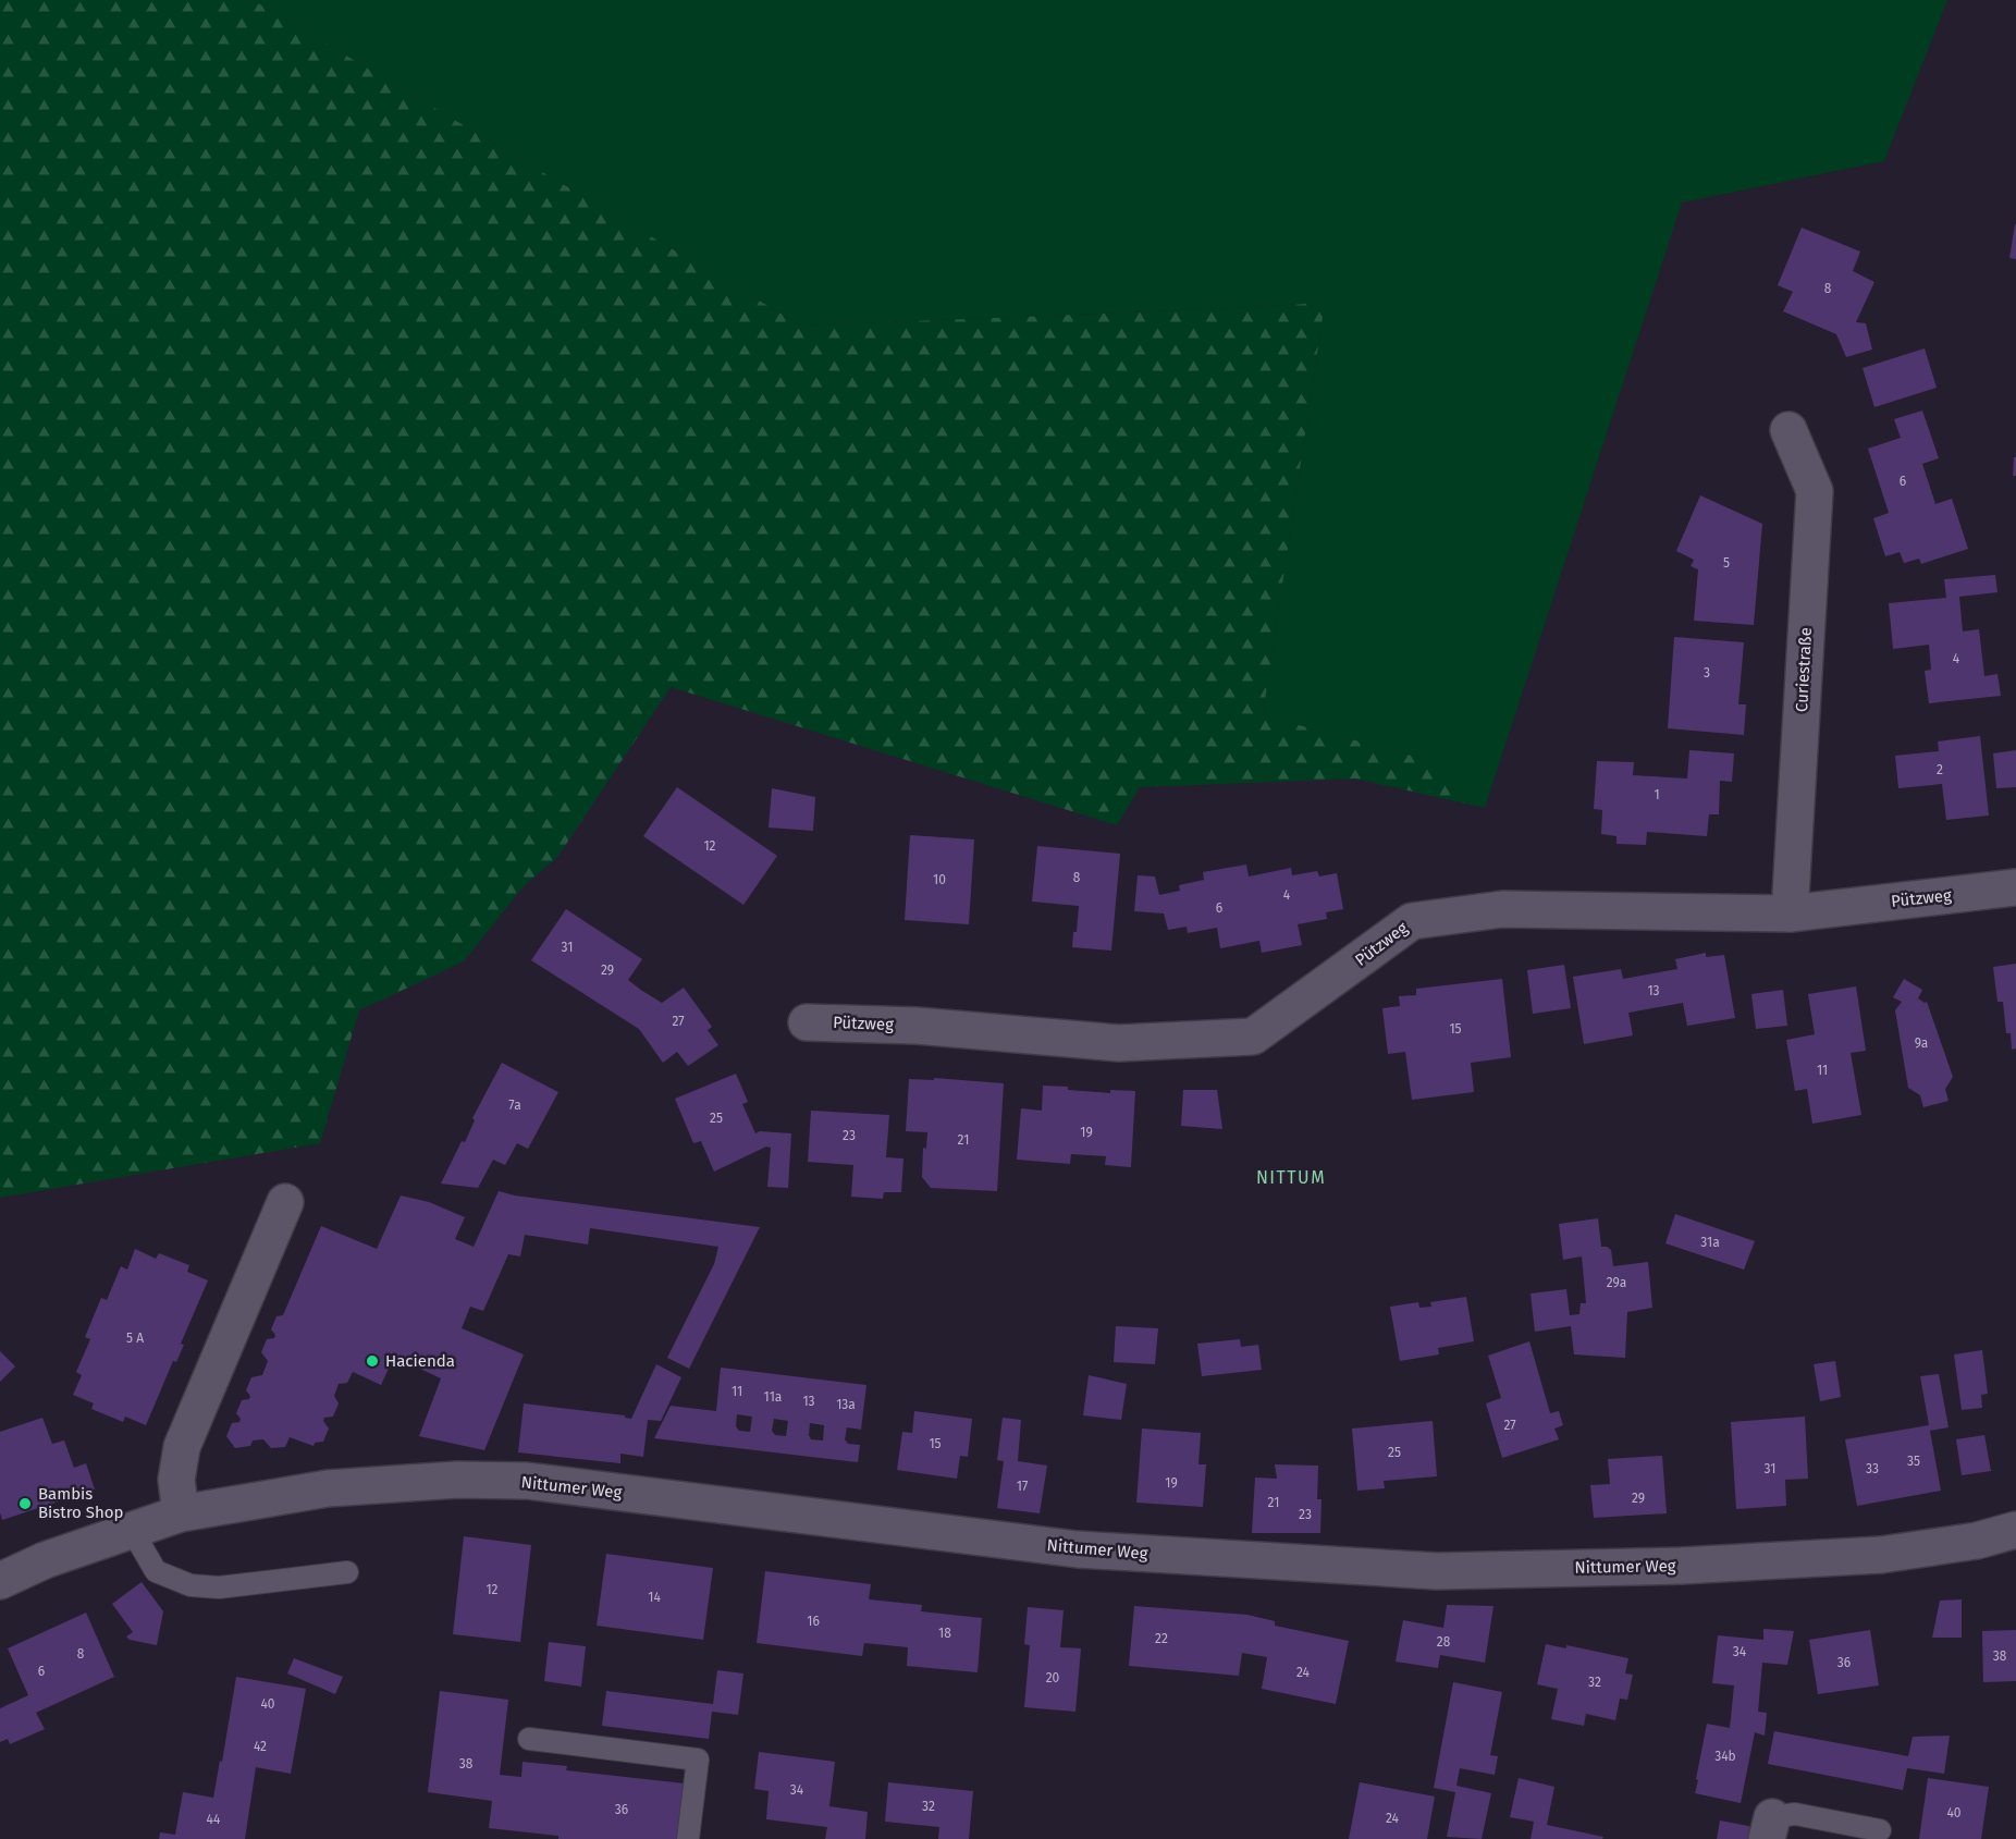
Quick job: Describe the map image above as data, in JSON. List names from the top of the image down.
{
  "streets": {
    "street": ["Curiestraße", "Pützweg", "Nittumer Weg"]
  },
  "crossings": [
    ["Curiestraße", "Pützweg"]
  ],
  "districts": ["NITTUM"],
  "places": ["Hacienda", "Bambis Bistro Shop"],
  "house_numbers": [
    "8",
    "6",
    "5",
    "4",
    "3",
    "2",
    "1",
    "12",
    "8",
    "10",
    "4",
    "6",
    "31",
    "29",
    "13",
    "27",
    "15",
    "9a",
    "11",
    "7a",
    "25",
    "19",
    "23",
    "21",
    "31a",
    "29a",
    "5 A",
    "11",
    "11a",
    "13",
    "13a",
    "27",
    "15",
    "25",
    "35",
    "31",
    "33",
    "19",
    "17",
    "29",
    "21",
    "23",
    "12",
    "14",
    "16",
    "18",
    "22",
    "28",
    "34",
    "8",
    "38",
    "36",
    "6",
    "24",
    "20",
    "32",
    "40",
    "42",
    "34b",
    "38",
    "34",
    "32",
    "36",
    "40",
    "24",
    "44"
  ]
}
